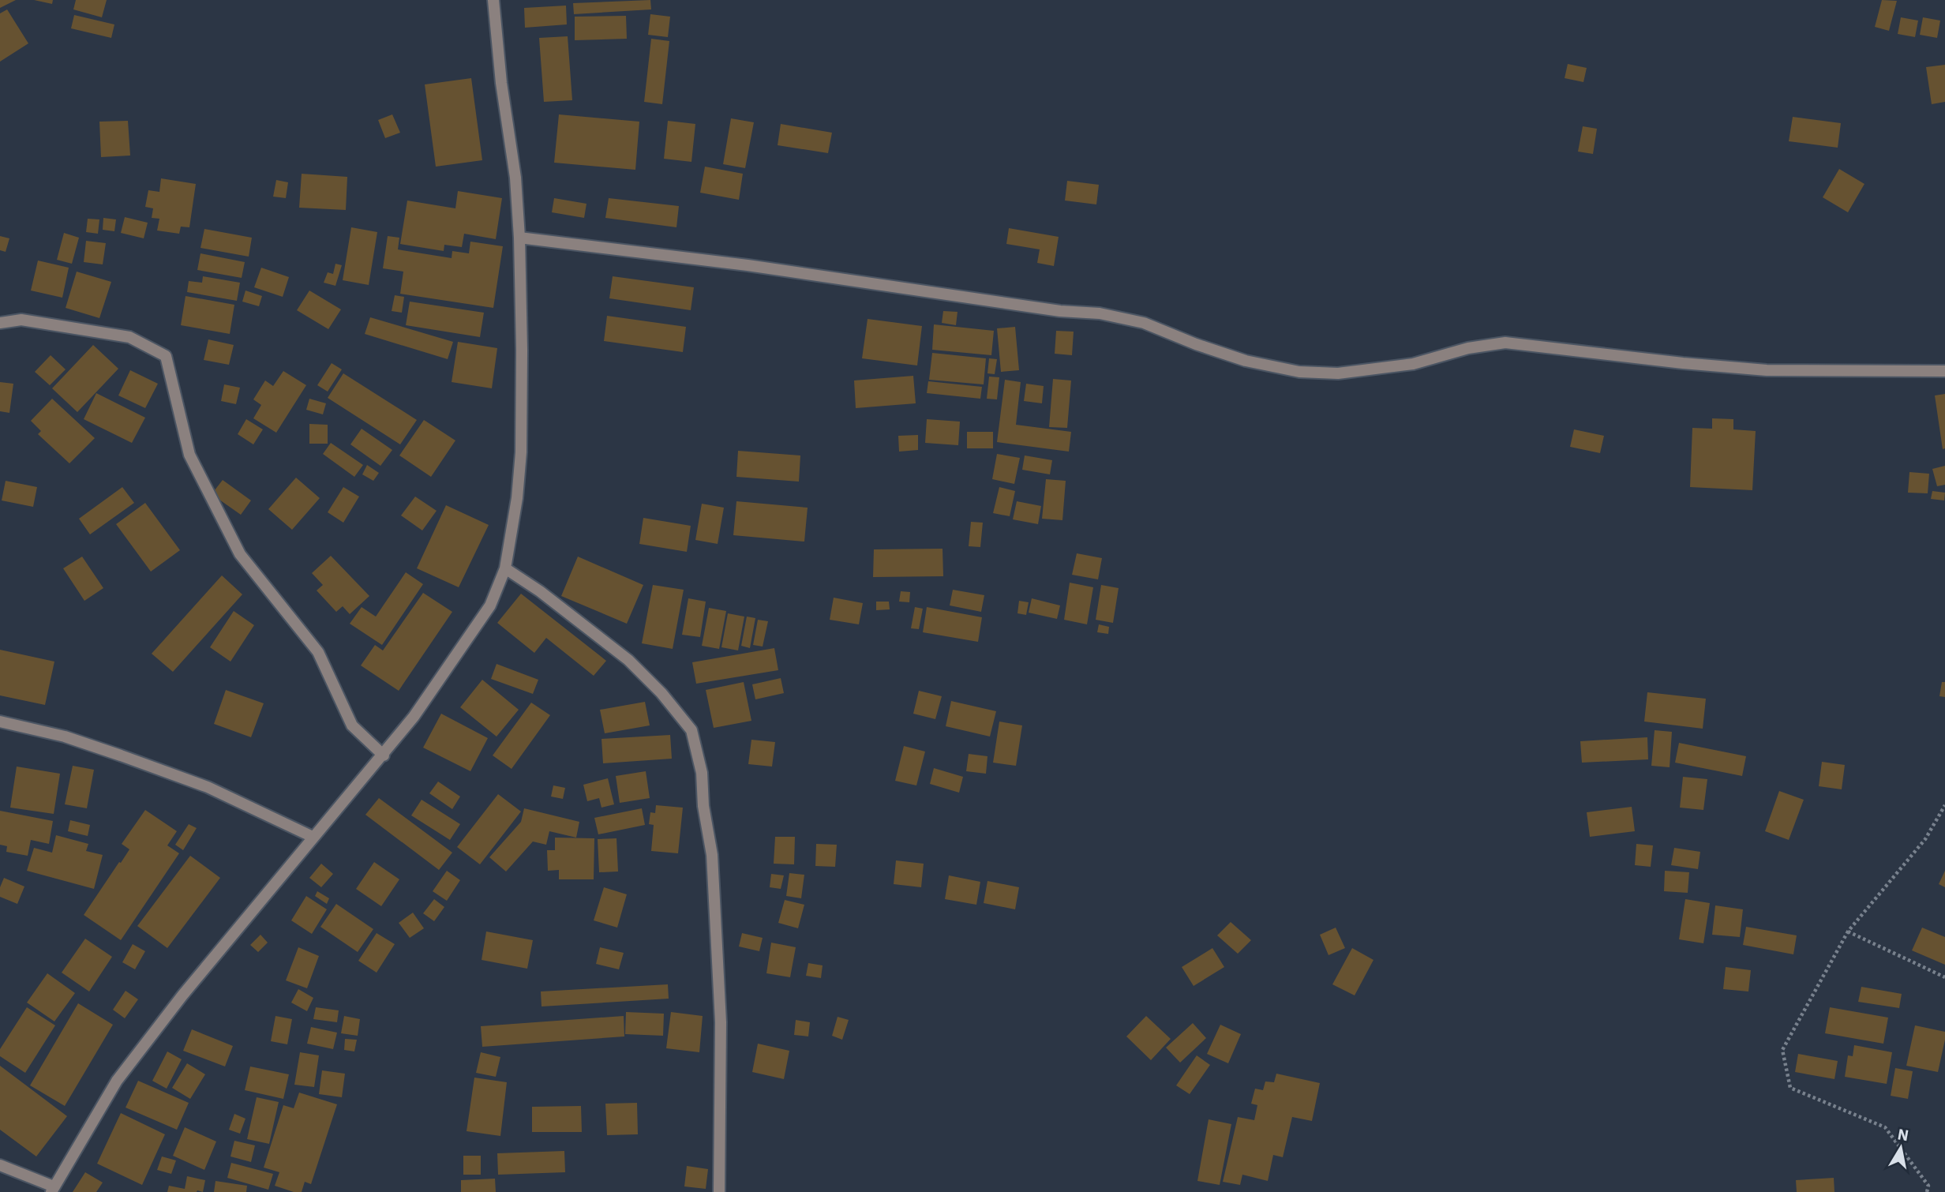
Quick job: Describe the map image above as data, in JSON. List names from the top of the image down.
{
  "north": "top"
}
